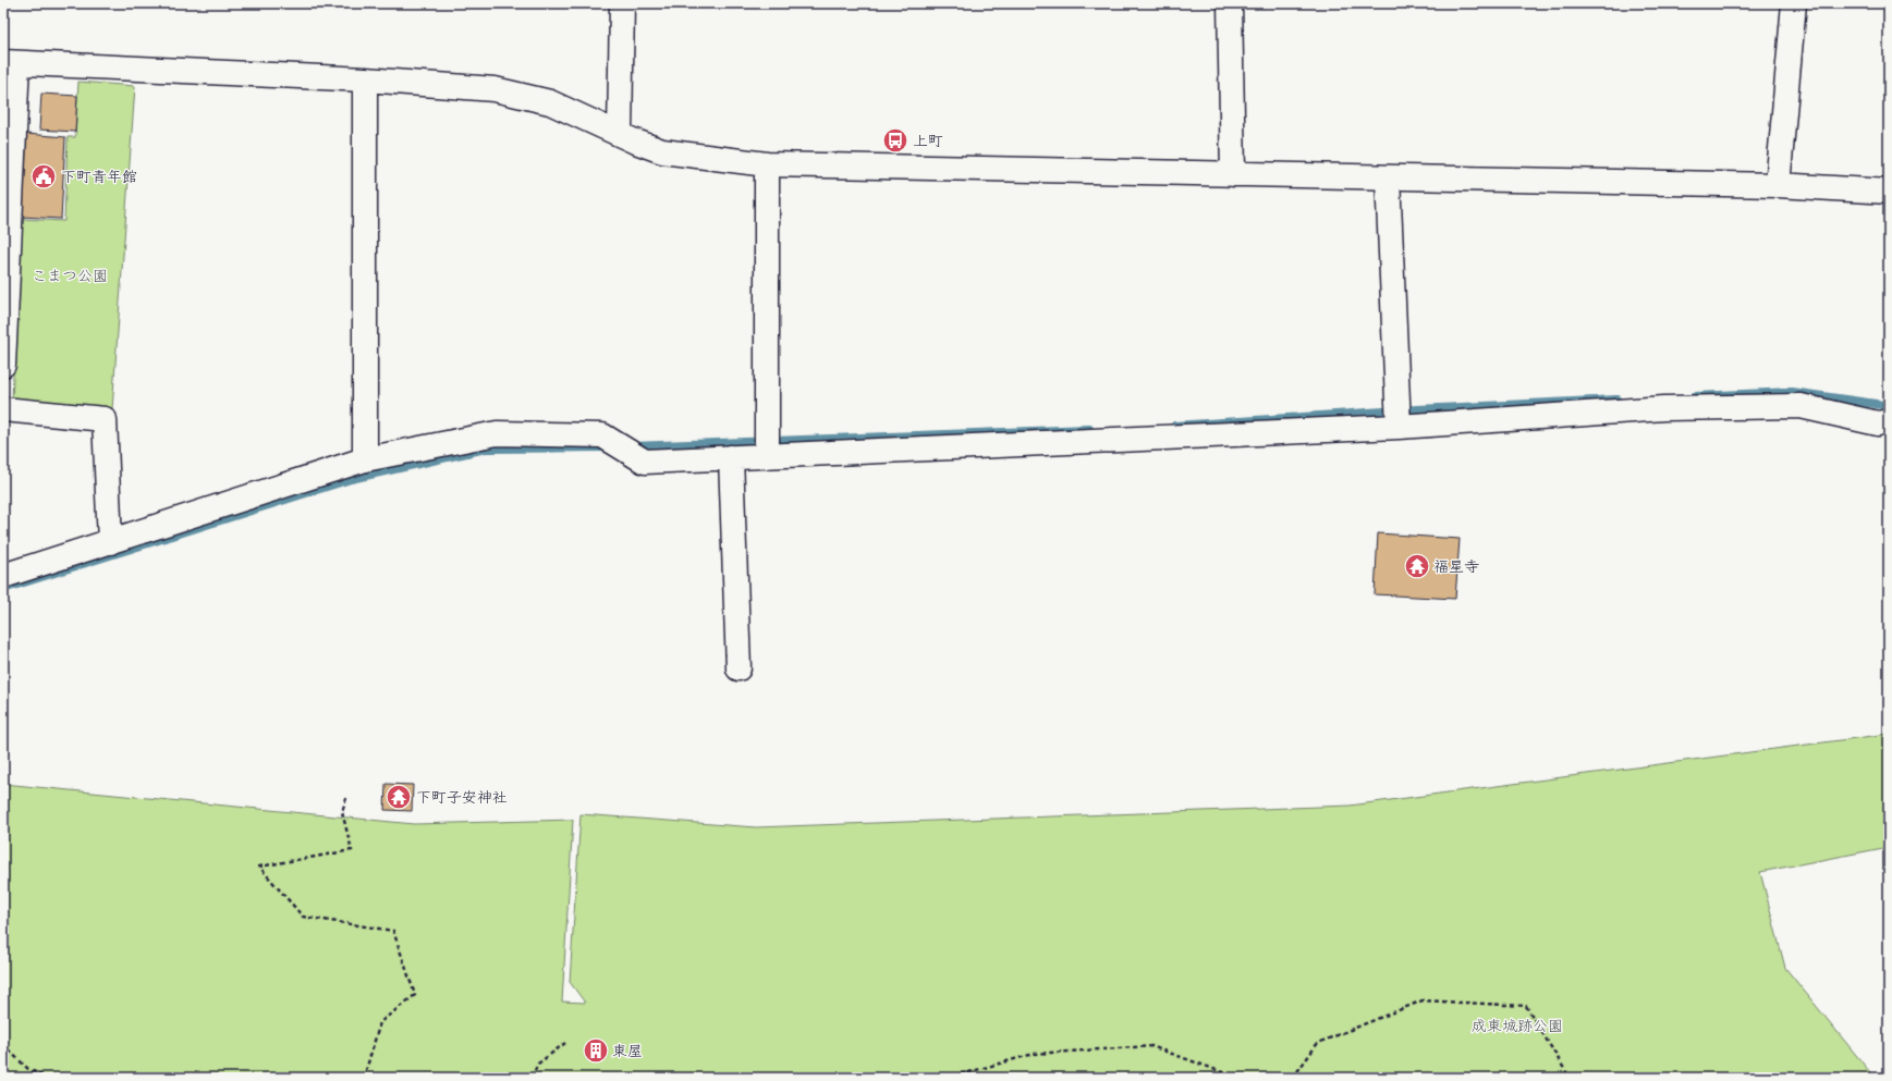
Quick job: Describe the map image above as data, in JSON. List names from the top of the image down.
{
  "parks": ["こまつ公園", "成東城跡公園"],
  "places": {
    "bus stop": ["上町"],
    "public building": ["下町青年館"],
    "temple": ["福星寺", "下町子安神社"],
    "building": ["東屋"]
  }
}
